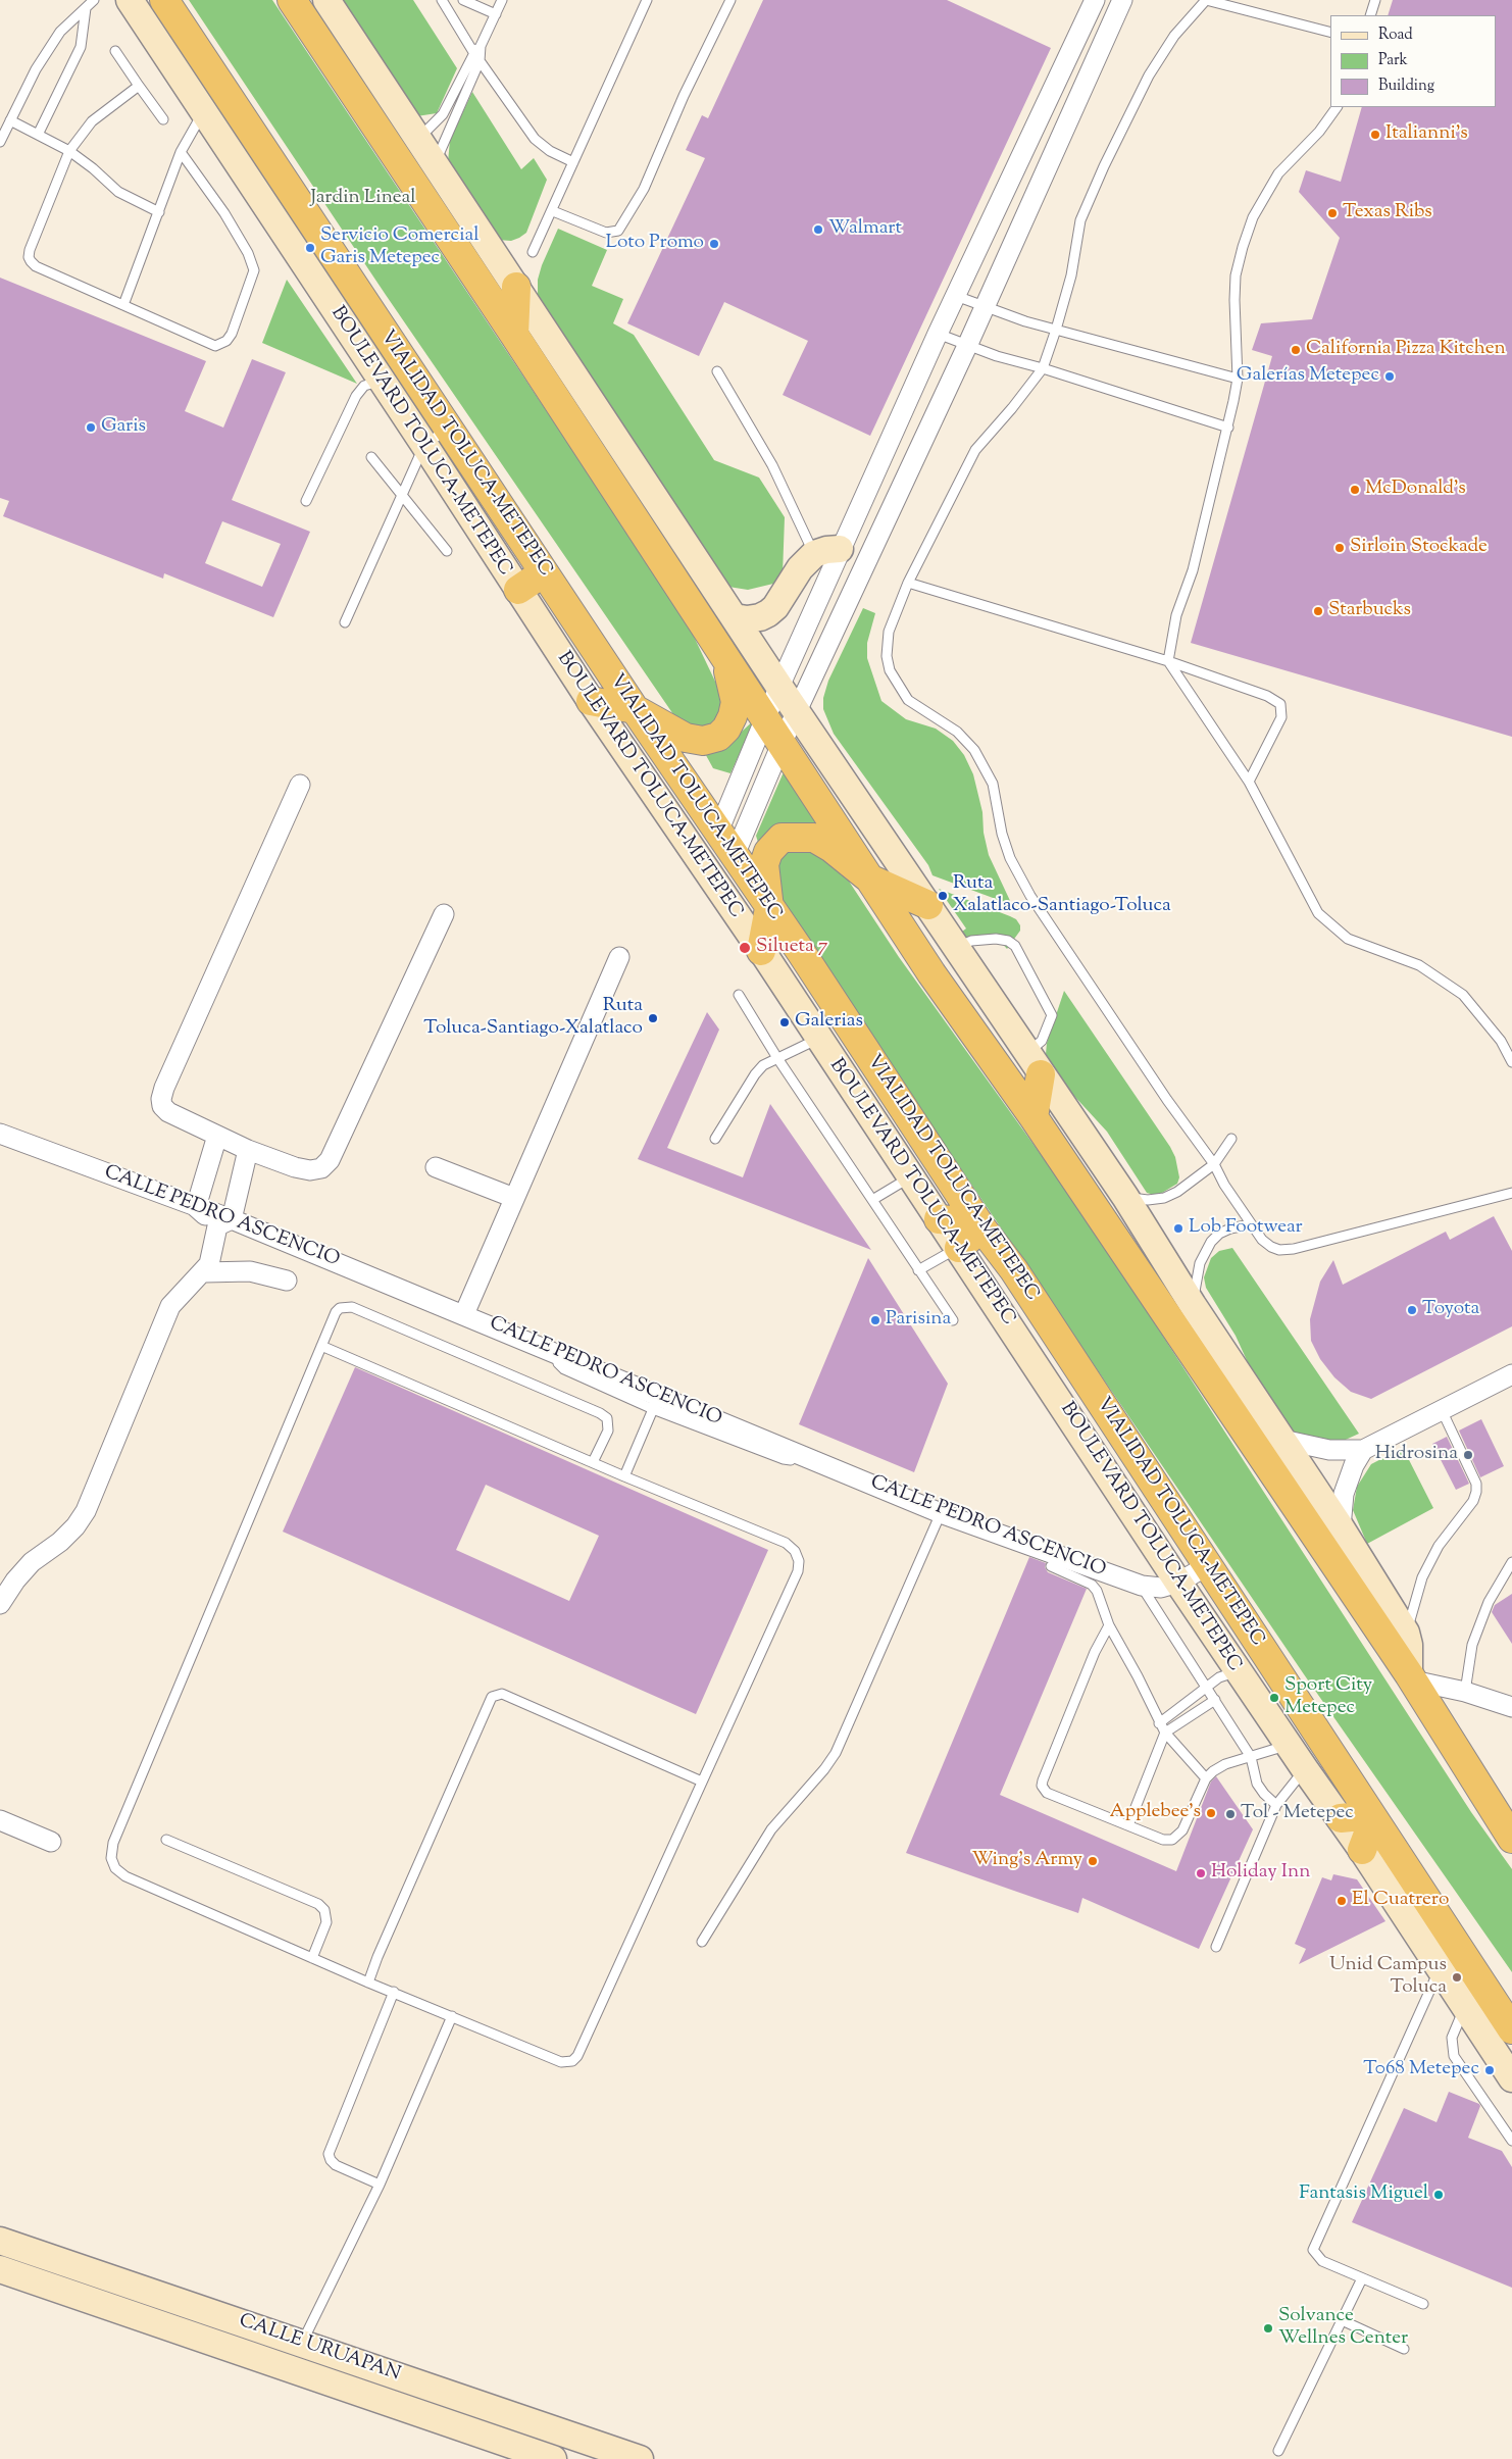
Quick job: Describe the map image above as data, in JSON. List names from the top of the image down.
{
  "streets": {
    "highway": ["VIALIDAD TOLUCA-METEPEC"],
    "main road": ["BOULEVARD TOLUCA-METEPEC", "CALLE URUAPAN"],
    "street": ["CALLE PEDRO ASCENCIO"]
  },
  "crossings": [
    ["BOULEVARD TOLUCA-METEPEC", "CALLE PEDRO ASCENCIO"],
    ["VIALIDAD TOLUCA-METEPEC", "CALLE PEDRO ASCENCIO"]
  ],
  "parks": ["Jardin Lineal"],
  "places": [
    "Italianni's",
    "Texas Ribs",
    "Walmart",
    "Loto Promo",
    "Servicio Comercial Garis Metepec",
    "California Pizza Kitchen",
    "Galerías Metepec",
    "Garis",
    "McDonald's",
    "Sirloin Stockade",
    "Starbucks",
    "Ruta Xalatlaco-Santiago-Toluca",
    "Silueta 7",
    "Ruta Toluca-Santiago-Xalatlaco",
    "Galerias",
    "Lob Footwear",
    "Toyota",
    "Parisina",
    "Hidrosina",
    "Sport City Metepec",
    "Applebee's",
    "Tol - Metepec",
    "Wing's Army",
    "Holiday Inn",
    "El Cuatrero",
    "Unid Campus Toluca",
    "T068 Metepec",
    "Fantasis Miguel",
    "Solvance Wellnes Center"
  ],
  "legend": ["Road", "Park", "Building"]
}
